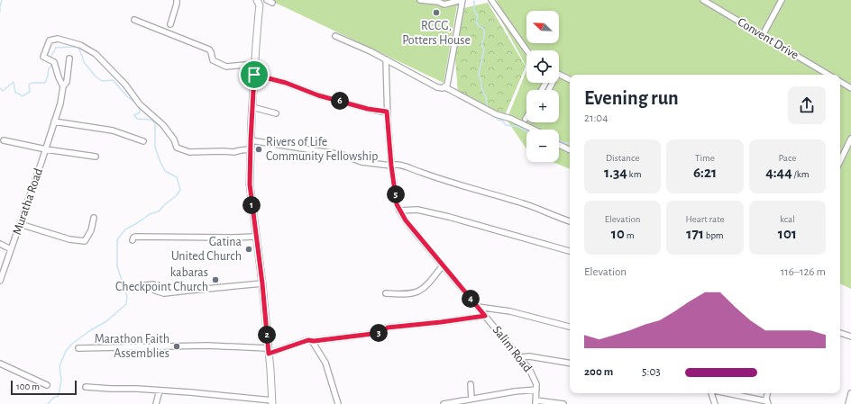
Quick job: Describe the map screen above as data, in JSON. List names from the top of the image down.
{
  "streets": {
    "street": ["Convent Drive", "Muratha Road", "Salim Road"]
  },
  "places": [
    "RCCG, Potters House",
    "Rivers of Life Community Fellowship",
    "Gatina United Church",
    "kabaras Checkpoint Church",
    "Marathon Faith Assemblies"
  ],
  "scale_bar": "100 m",
  "north": "top left",
  "page": {
    "map_buttons": ["+", "−"],
    "heading": ["Evening run", "21:04"],
    "pins": [
      "6",
      "5",
      "1",
      "4",
      "3",
      "2"
    ],
    "stats": [
      ["Distance", "1.34 km"],
      ["Time", "6:21"],
      ["Pace", "4:44 /km"],
      ["Elevation", "10 m"],
      ["Heart rate", "171 bpm"],
      ["kcal", "101"]
    ],
    "chart": ["Elevation", "116–126 m"],
    "list": [
      {
        "name": "200 m",
        "note": "5:03"
      }
    ],
    "scale": "100 m"
  }
}
